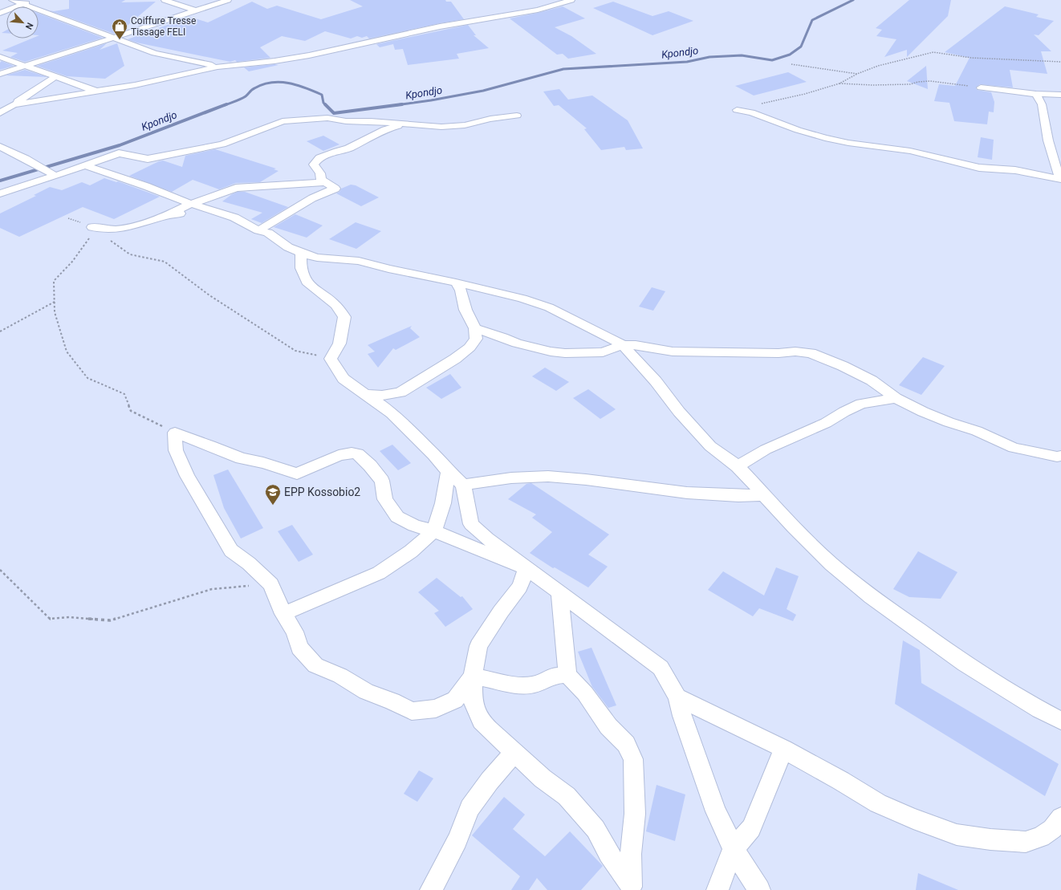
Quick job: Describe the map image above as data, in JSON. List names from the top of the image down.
{
  "water": ["Kpondjo"],
  "places": {
    "shop": ["Coiffure Tresse Tissage FELI"],
    "school or university": ["EPP Kossobio2"]
  },
  "north": "bottom right"
}
